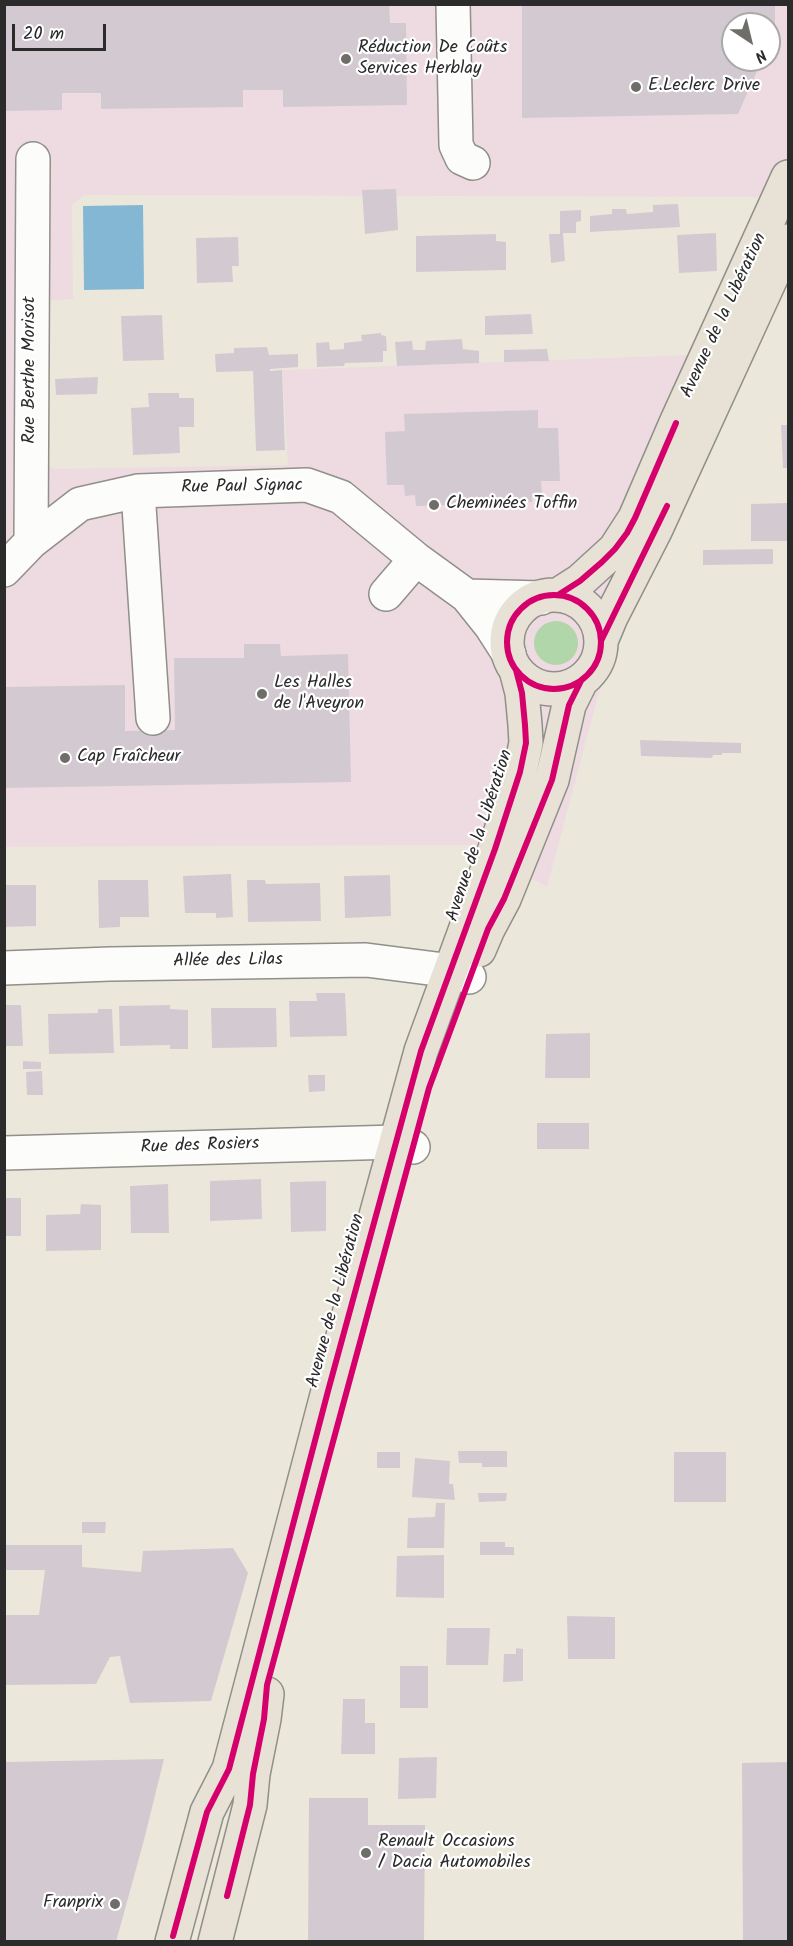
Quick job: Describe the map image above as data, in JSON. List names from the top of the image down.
{
  "streets": {
    "main road": ["Avenue de la Libération"],
    "street": [
      "Rue Berthe Morisot",
      "Rue Paul Signac",
      "Allée des Lilas",
      "Rue des Rosiers"
    ]
  },
  "crossings": [
    ["Avenue de la Libération", "Rue Paul Signac"],
    ["Avenue de la Libération", "Allée des Lilas"],
    ["Avenue de la Libération", "Rue des Rosiers"],
    ["Rue Berthe Morisot", "Rue Paul Signac"]
  ],
  "places": [
    "Réduction De Coûts Services Herblay",
    "E.Leclerc Drive",
    "Cheminées Toffin",
    "Les Halles de l'Aveyron",
    "Cap Fraîcheur",
    "Renault Occasions / Dacia Automobiles",
    "Franprix"
  ],
  "scale_bar": "20 m",
  "north": "bottom right"
}
